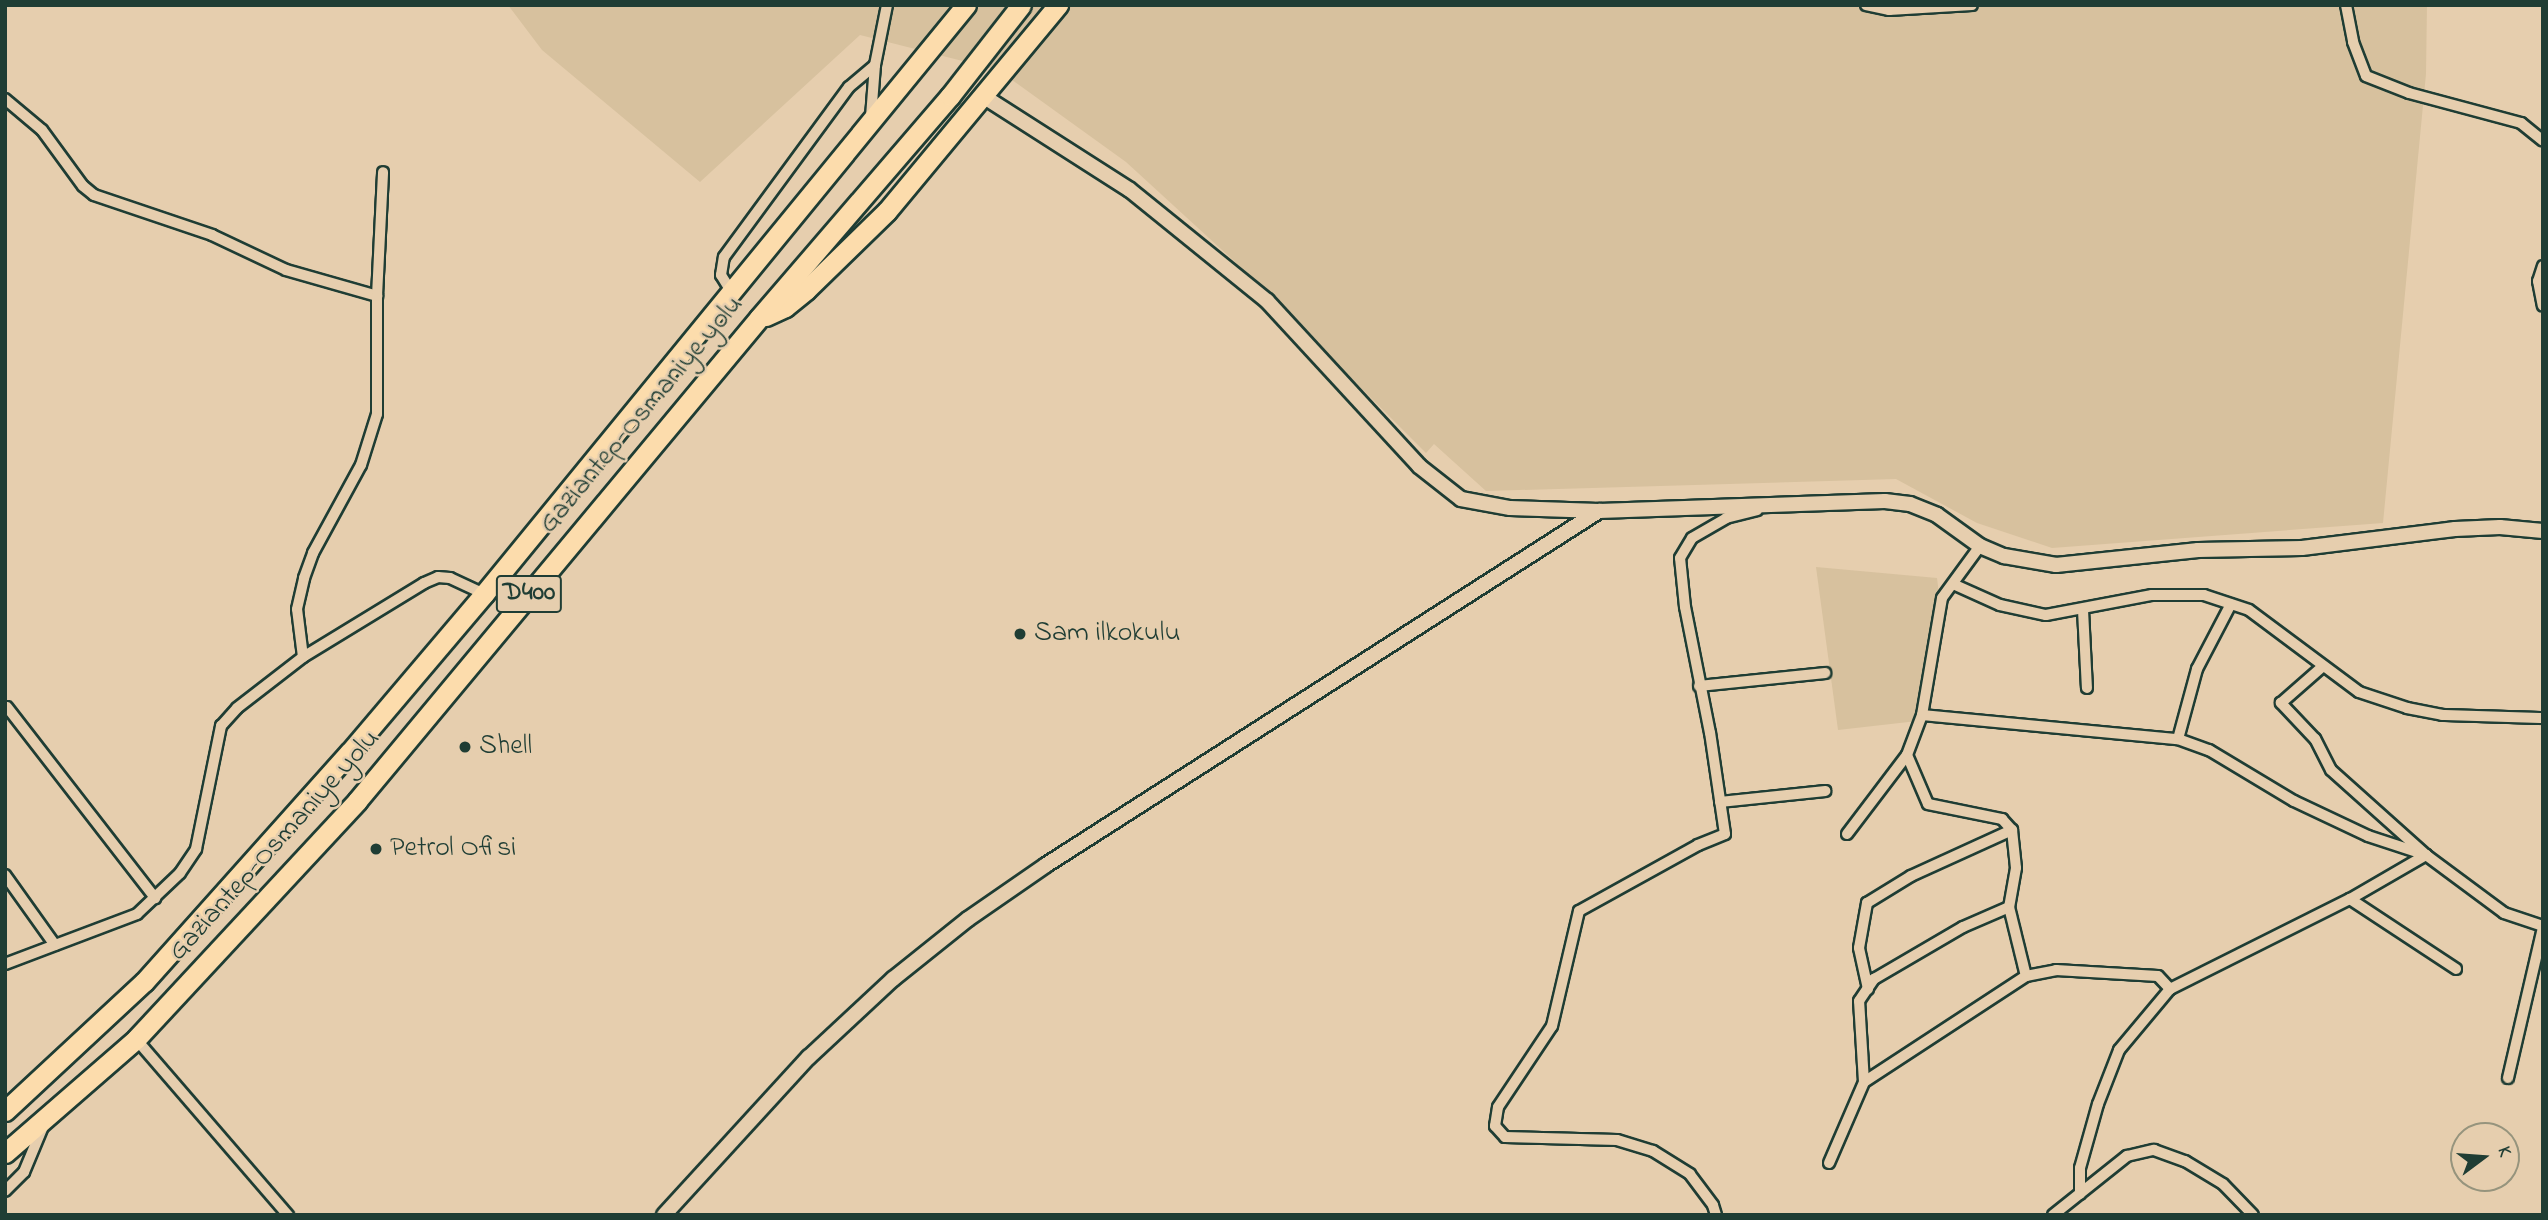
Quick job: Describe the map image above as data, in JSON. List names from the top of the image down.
{
  "streets": {
    "highway": ["Gaziantep-Osmaniye yolu", "D400"]
  },
  "crossings": [
    ["Gaziantep-Osmaniye yolu", "D400"]
  ],
  "places": ["Sam ilkokulu", "Shell", "Petrol Ofisi"],
  "north": "right"
}
